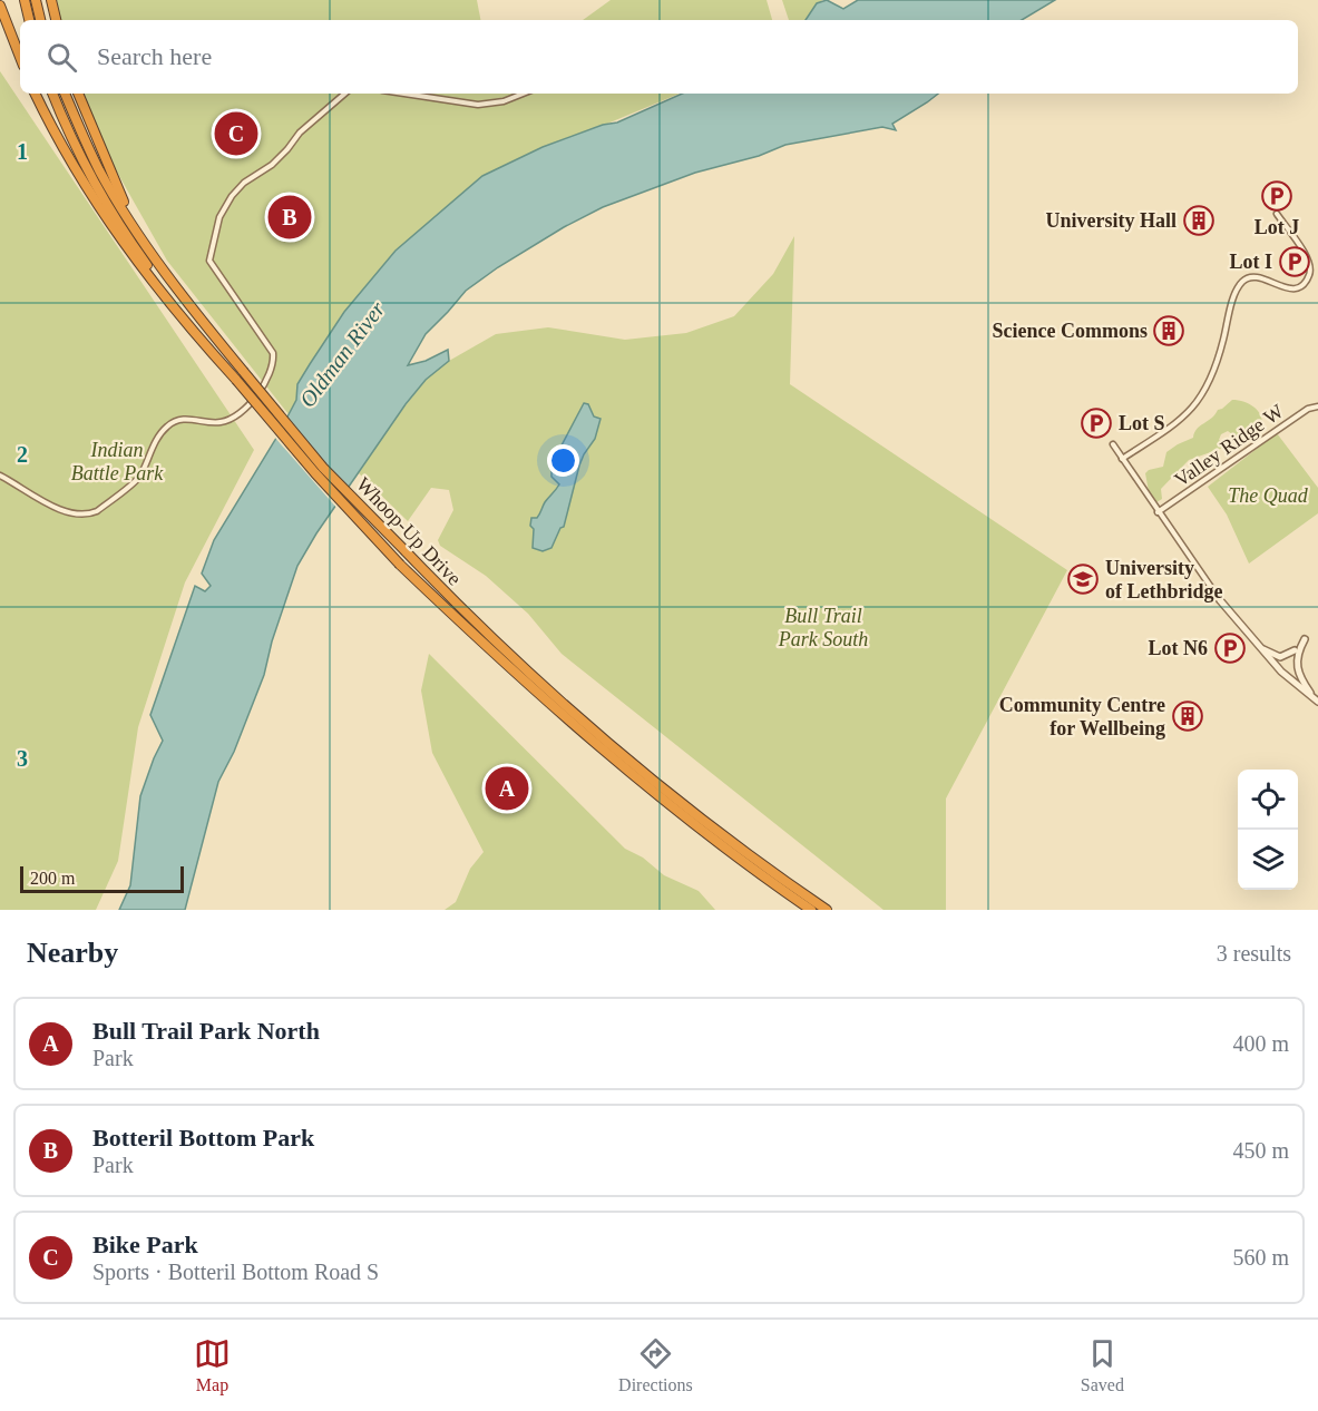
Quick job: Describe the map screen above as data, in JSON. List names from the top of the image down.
{
  "streets": {
    "highway": ["Whoop-Up Drive"],
    "street": ["Valley Ridge W"]
  },
  "water": ["Oldman River"],
  "parks": ["Indian Battle Park", "The Quad", "Bull Trail Park South"],
  "places": {
    "parking": [
      "Lot J",
      "Lot I",
      "Lot S",
      "Lot N6"
    ],
    "building": ["University Hall", "Science Commons", "Community Centre for Wellbeing"],
    "school or university": ["University of Lethbridge"]
  },
  "scale_bar": "200 m",
  "page": {
    "search": "Search here",
    "pins": ["C", "B", "A"],
    "scale": "200 m",
    "heading": ["Nearby", "3 results"],
    "list": [
      {
        "mark": "A",
        "name": "Bull Trail Park North",
        "note": "Park",
        "value": "400 m"
      },
      {
        "mark": "B",
        "name": "Botteril Bottom Park",
        "note": "Park",
        "value": "450 m"
      },
      {
        "mark": "C",
        "name": "Bike Park",
        "note": "Sports · Botteril Bottom Road S",
        "value": "560 m"
      }
    ],
    "nav": ["Map", "Directions", "Saved"]
  },
  "grid": {
    "rows": ["1", "2", "3"]
  }
}
